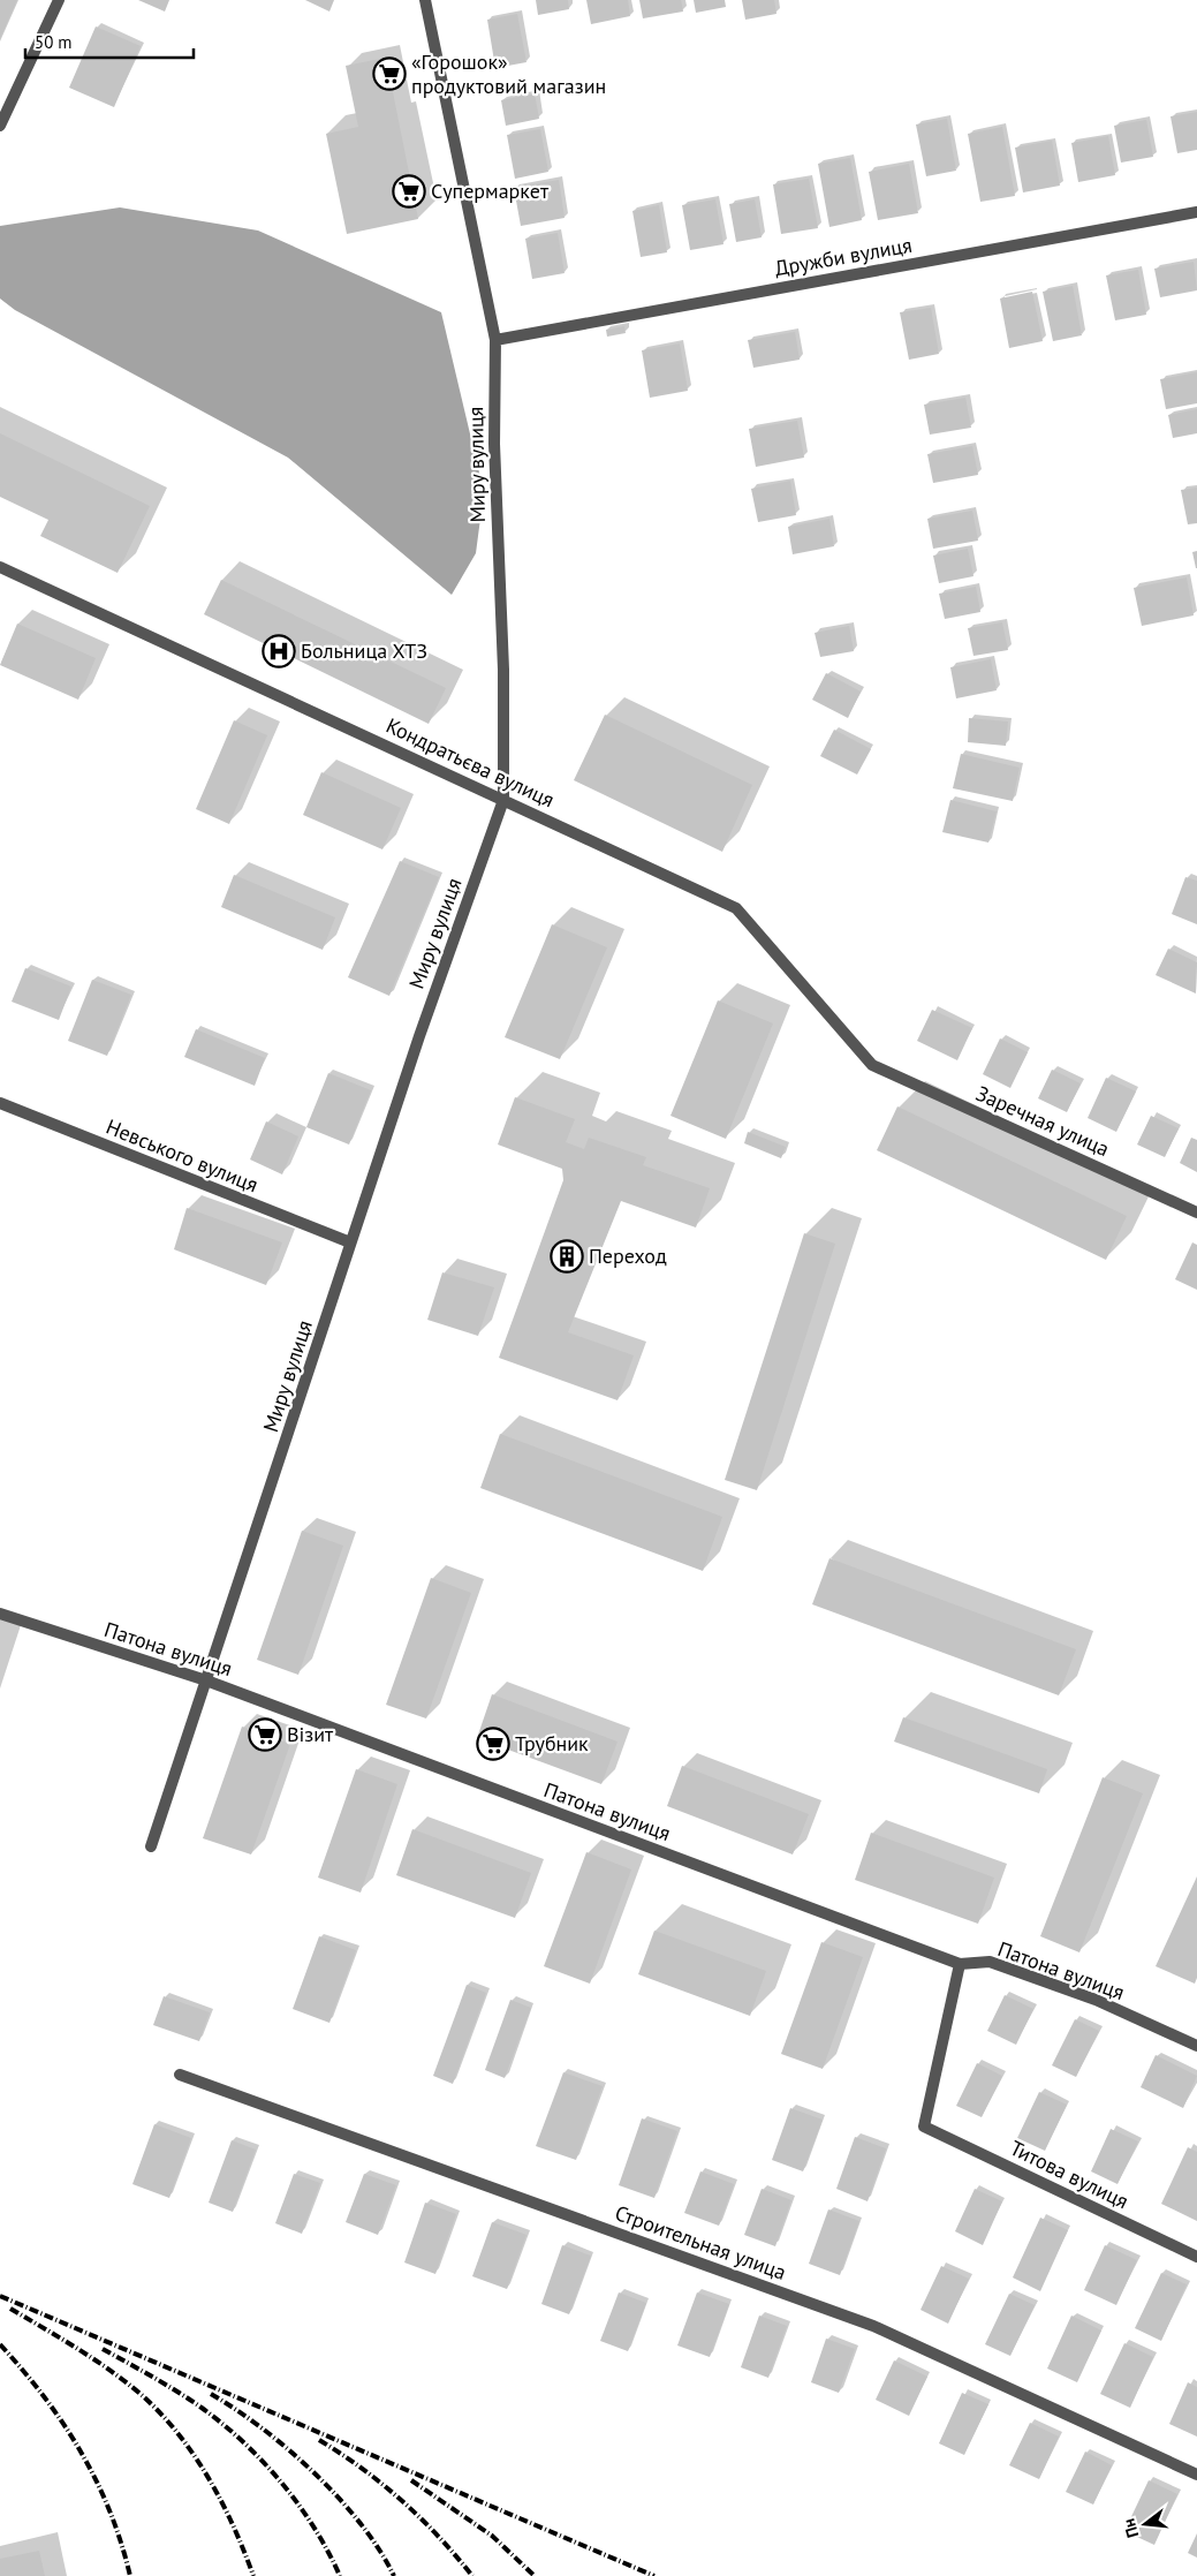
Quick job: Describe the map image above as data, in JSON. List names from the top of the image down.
{
  "streets": {
    "street": [
      "Дружби вулиця",
      "Миру вулиця",
      "Кондратьєва вулиця",
      "Заречная улица",
      "Невського вулиця",
      "Патона вулиця",
      "Титова вулиця",
      "Строительная улица"
    ]
  },
  "crossings": [
    ["Дружби вулиця", "Миру вулиця"],
    ["Миру вулиця", "Кондратьєва вулиця"],
    ["Миру вулиця", "Невського вулиця"],
    ["Миру вулиця", "Патона вулиця"],
    ["Кондратьєва вулиця", "Заречная улица"],
    ["Патона вулиця", "Титова вулиця"]
  ],
  "places": {
    "supermarket": [
      "«Горошок» продуктовий магазин",
      "Супермаркет",
      "Візит",
      "Трубник"
    ],
    "hospital": ["Больница ХТЗ"],
    "building": ["Переход"]
  },
  "scale_bar": "50 m",
  "north": "left"
}
